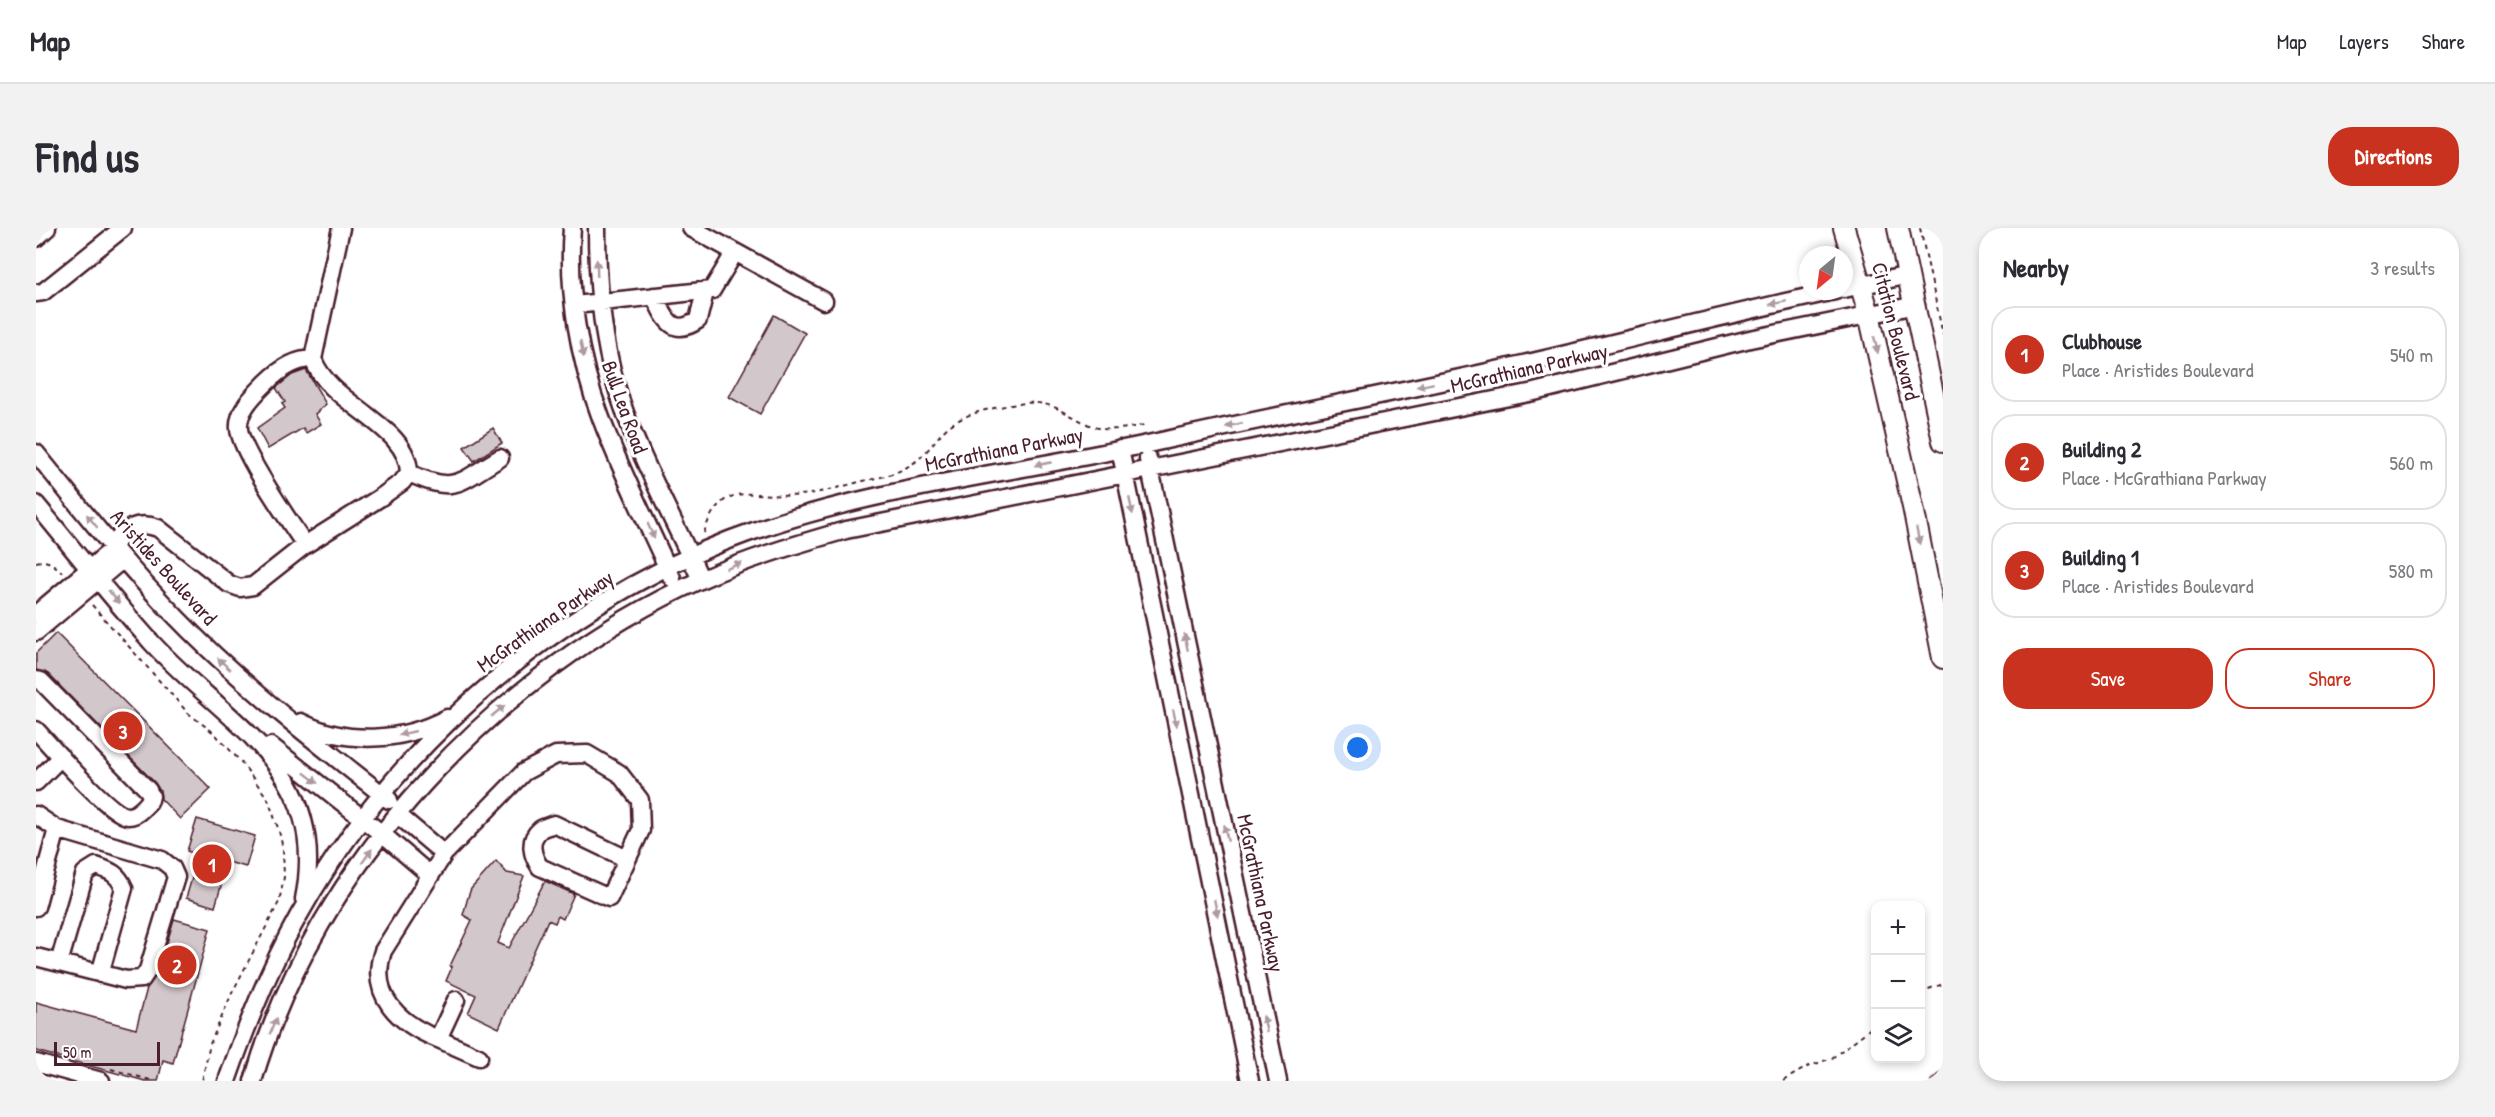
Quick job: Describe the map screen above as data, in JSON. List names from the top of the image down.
{
  "streets": {
    "main road": ["Citation Boulevard"],
    "street": ["McGrathiana Parkway", "Bull Lea Road", "Aristides Boulevard"]
  },
  "crossings": [
    ["Citation Boulevard", "McGrathiana Parkway"],
    ["McGrathiana Parkway", "Bull Lea Road"],
    ["McGrathiana Parkway", "Aristides Boulevard"]
  ],
  "scale_bar": "50 m",
  "north": "bottom left",
  "page": {
    "header": "Map",
    "nav": ["Map", "Layers", "Share"],
    "buttons": [
      "Directions",
      ["Save", "Share"]
    ],
    "title": "Find us",
    "heading": ["Nearby", "3 results"],
    "list": [
      {
        "mark": "1",
        "name": "Clubhouse",
        "note": "Place · Aristides Boulevard",
        "value": "540 m"
      },
      {
        "mark": "2",
        "name": "Building 2",
        "note": "Place · McGrathiana Parkway",
        "value": "560 m"
      },
      {
        "mark": "3",
        "name": "Building 1",
        "note": "Place · Aristides Boulevard",
        "value": "580 m"
      }
    ],
    "pins": ["3", "1", "2"],
    "map_buttons": ["+", "−"],
    "scale": "50 m"
  }
}
